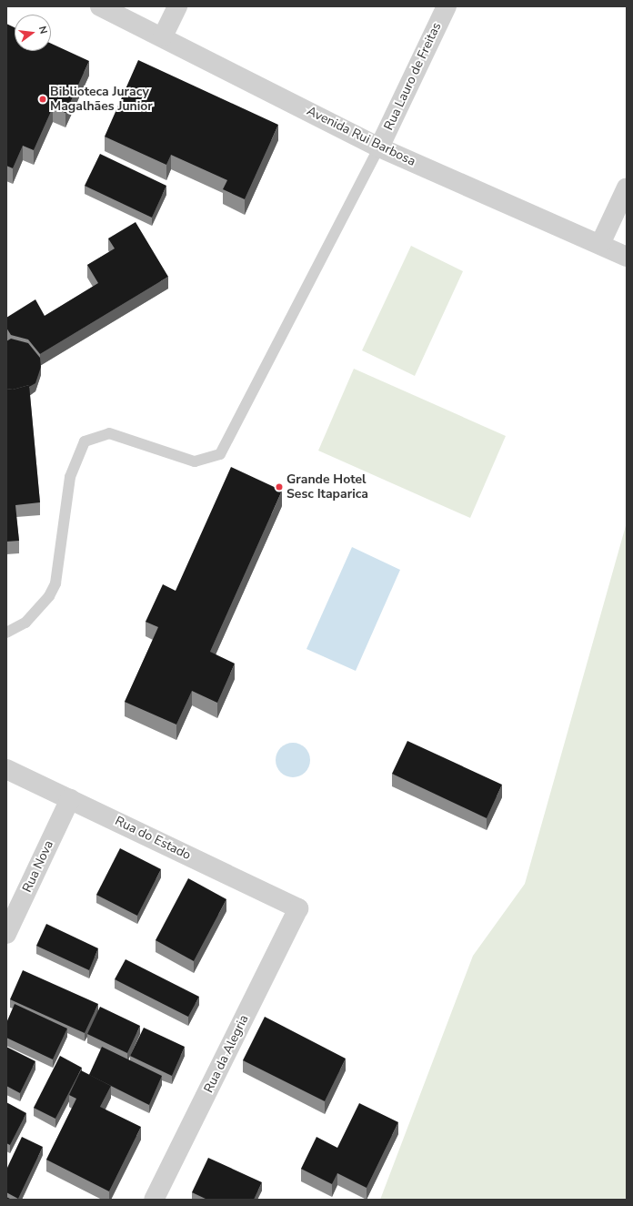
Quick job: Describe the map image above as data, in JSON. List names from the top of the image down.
{
  "streets": {
    "street": [
      "Rua Lauro de Freitas",
      "Avenida Rui Barbosa",
      "Rua do Estado",
      "Rua Nova",
      "Rua da Alegria"
    ]
  },
  "crossings": [
    ["Rua Lauro de Freitas", "Avenida Rui Barbosa"],
    ["Rua do Estado", "Rua Nova"],
    ["Rua do Estado", "Rua da Alegria"]
  ],
  "places": ["Biblioteca Juracy Magalhães Junior", "Grande Hotel Sesc Itaparica"],
  "north": "right"
}
